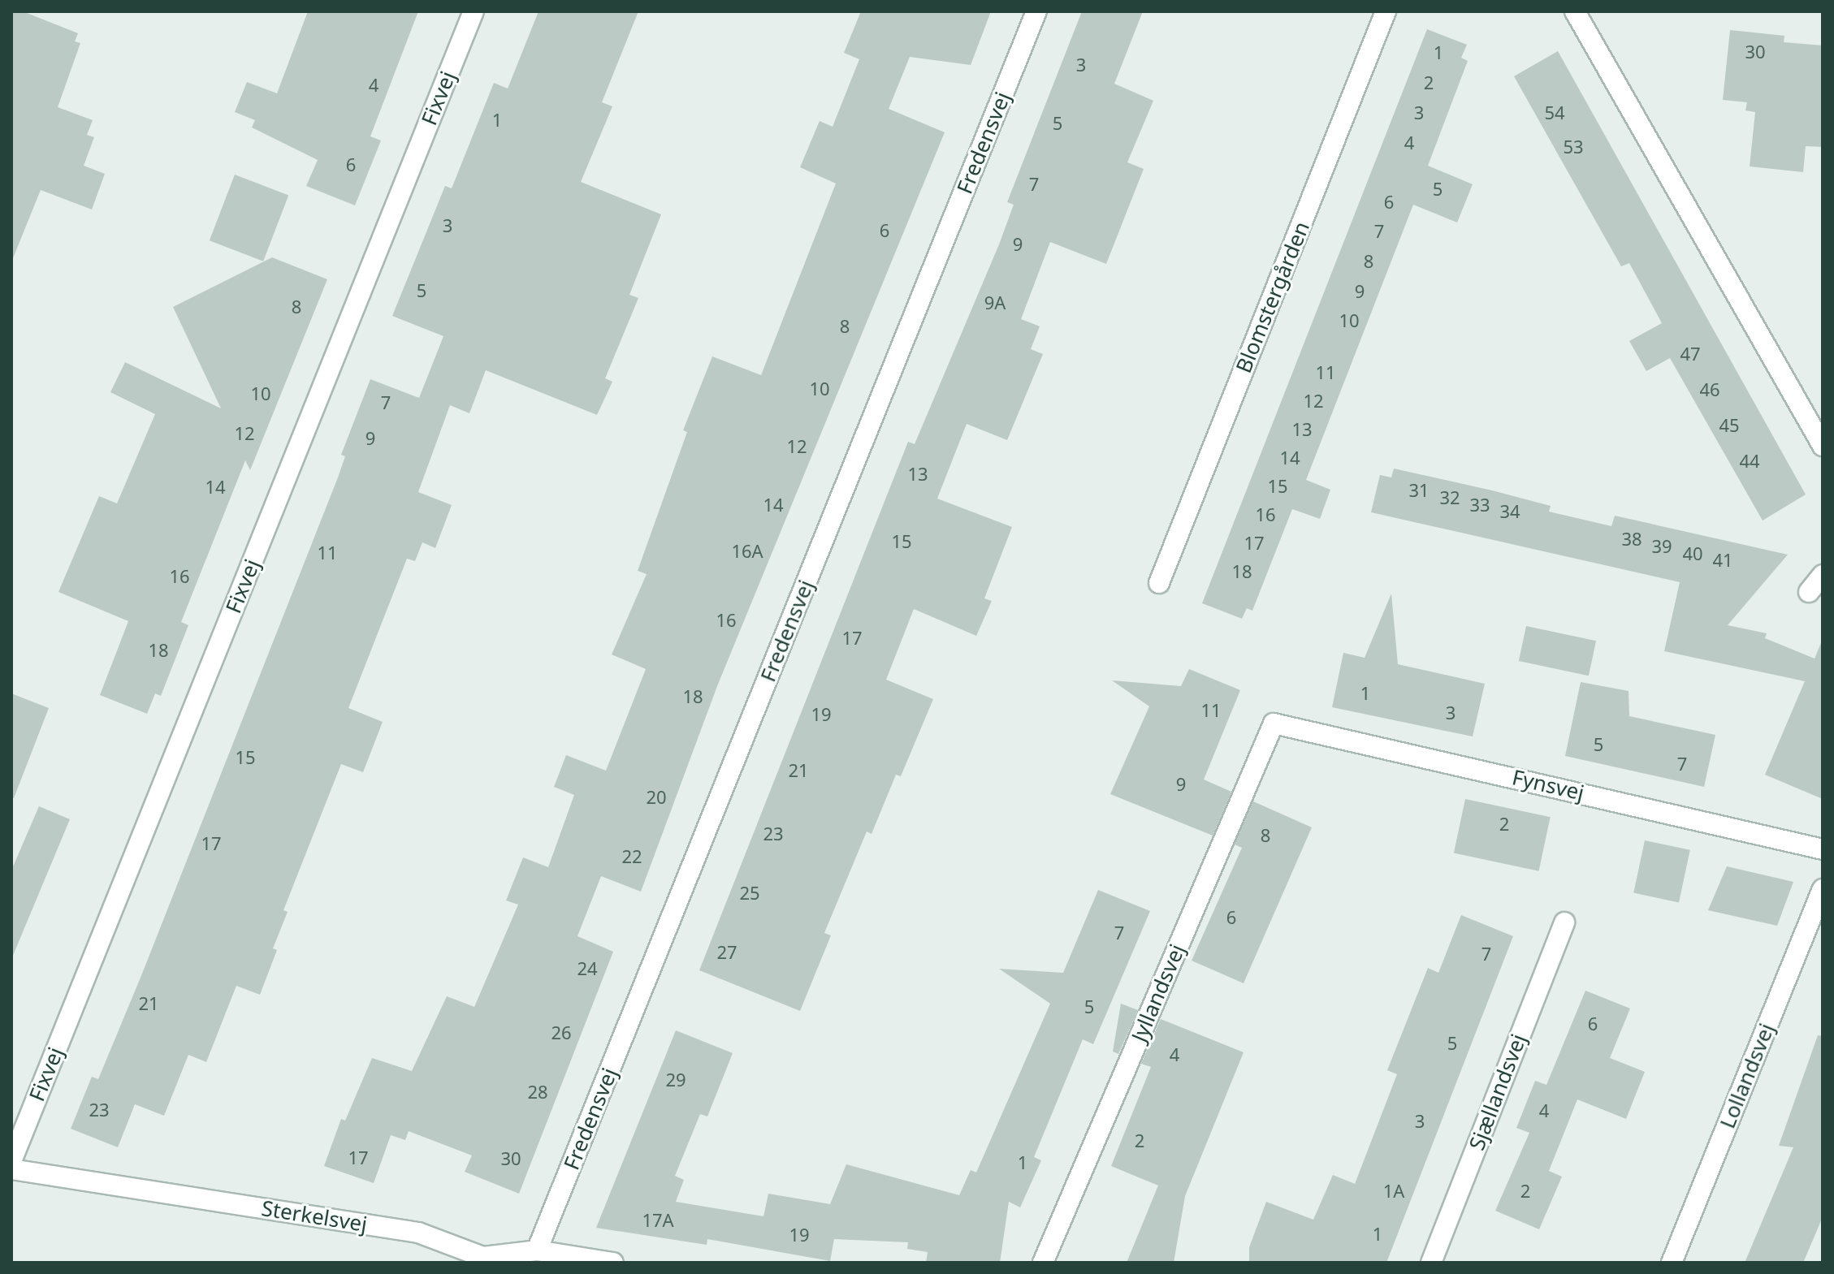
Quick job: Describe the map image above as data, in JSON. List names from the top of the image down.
{
  "streets": {
    "street": [
      "Fixvej",
      "Fredensvej",
      "Blomstergården",
      "Fynsvej",
      "Jyllandsvej",
      "Lollandsvej",
      "Sjællandsvej",
      "Sterkelsvej"
    ]
  },
  "crossings": [
    ["Fredensvej", "Sterkelsvej"],
    ["Fynsvej", "Jyllandsvej"]
  ],
  "house_numbers": [
    "30",
    "1",
    "3",
    "2",
    "4",
    "3",
    "54",
    "1",
    "5",
    "4",
    "53",
    "6",
    "7",
    "5",
    "6",
    "3",
    "6",
    "7",
    "9",
    "8",
    "5",
    "9",
    "9A",
    "8",
    "10",
    "8",
    "47",
    "11",
    "10",
    "46",
    "10",
    "12",
    "7",
    "45",
    "13",
    "12",
    "9",
    "12",
    "14",
    "44",
    "13",
    "15",
    "14",
    "31",
    "32",
    "14",
    "33",
    "34",
    "16",
    "38",
    "15",
    "17",
    "39",
    "16A",
    "11",
    "40",
    "41",
    "18",
    "16",
    "16",
    "17",
    "18",
    "1",
    "18",
    "11",
    "3",
    "19",
    "5",
    "15",
    "7",
    "21",
    "9",
    "20",
    "2",
    "23",
    "8",
    "17",
    "22",
    "25",
    "6",
    "7",
    "27",
    "7",
    "24",
    "21",
    "5",
    "6",
    "26",
    "5",
    "4",
    "29",
    "28",
    "23",
    "4",
    "3",
    "2",
    "17",
    "30",
    "1",
    "1A",
    "2",
    "17A",
    "1",
    "19"
  ]
}
